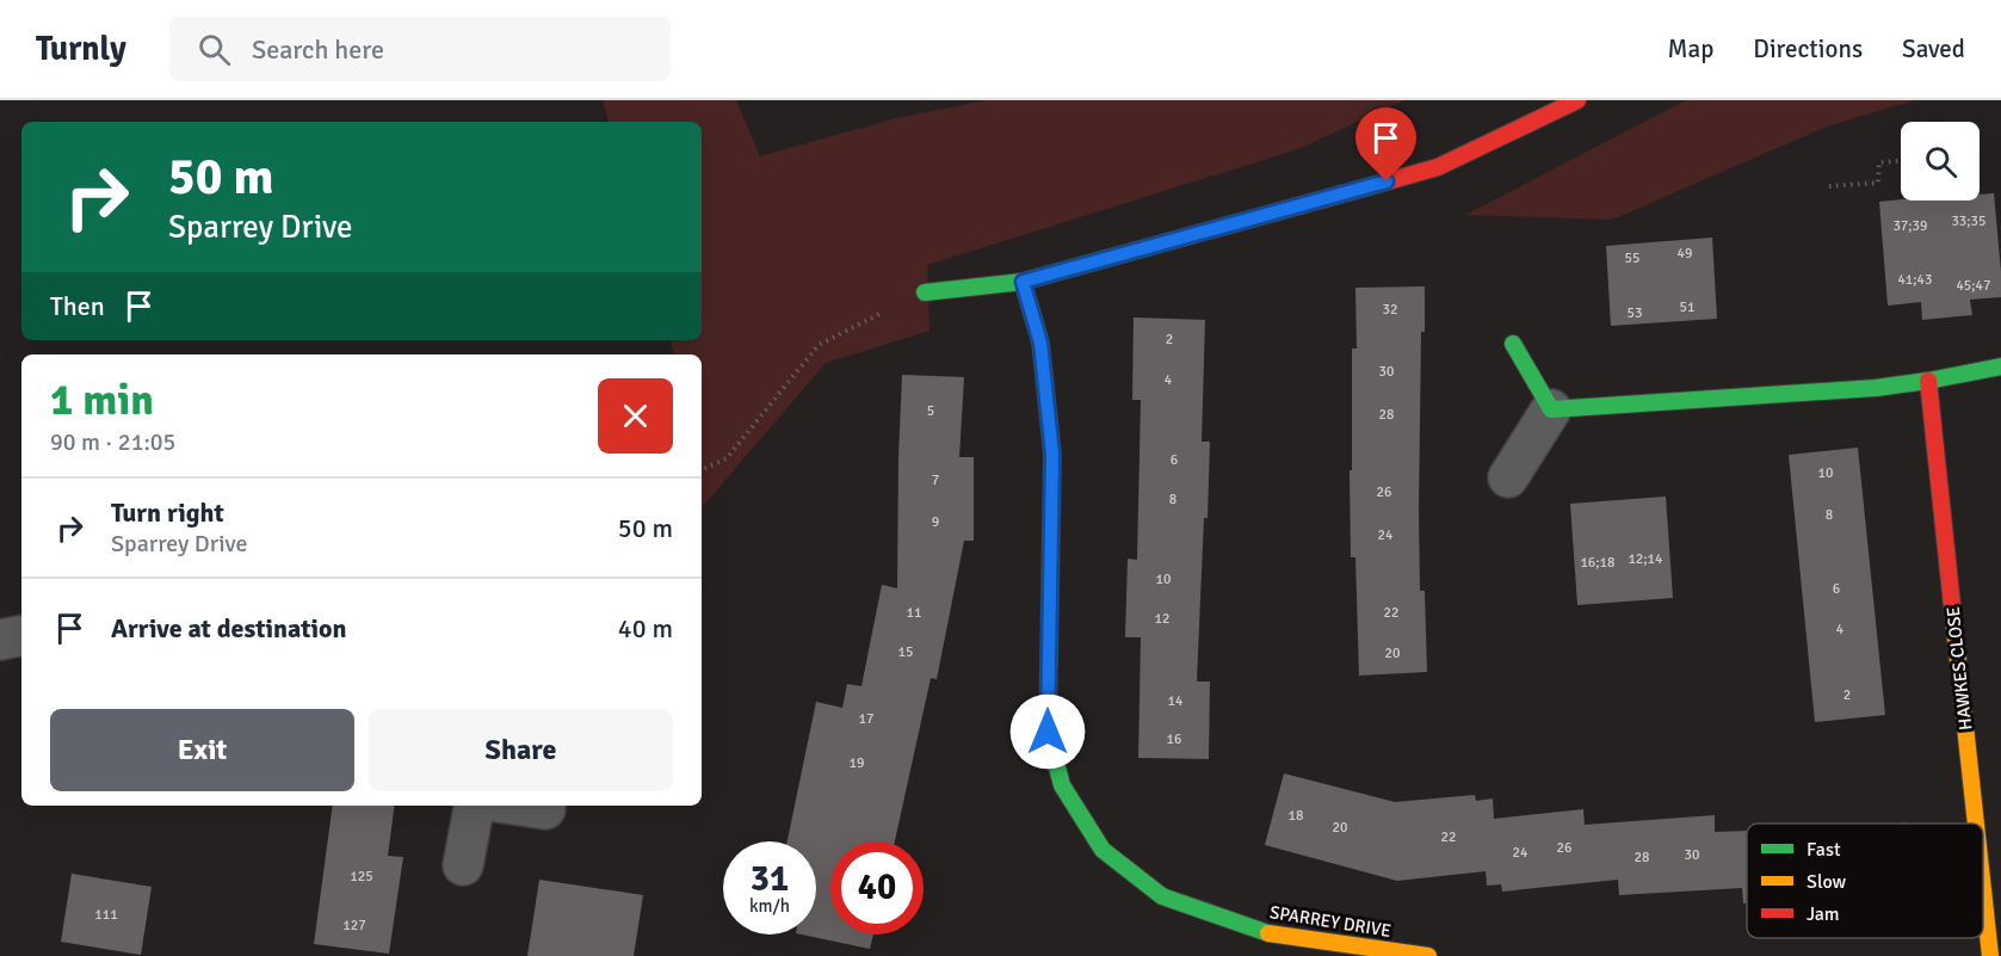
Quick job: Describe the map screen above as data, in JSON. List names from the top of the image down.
{
  "streets": {
    "street": ["HAWKES CLOSE", "SPARREY DRIVE"]
  },
  "house_numbers": [
    "33;35",
    "37;39",
    "49",
    "55",
    "41;43",
    "45;47",
    "51",
    "32",
    "53",
    "2",
    "30",
    "4",
    "5",
    "28",
    "6",
    "10",
    "7",
    "26",
    "8",
    "8",
    "9",
    "24",
    "12;14",
    "16;18",
    "10",
    "6",
    "11",
    "22",
    "12",
    "4",
    "15",
    "20",
    "2",
    "14",
    "17",
    "16",
    "19",
    "18",
    "20",
    "22",
    "26",
    "24",
    "30",
    "28",
    "125",
    "111",
    "127"
  ],
  "legend": ["Fast", "Slow", "Jam"],
  "page": {
    "header": "Turnly",
    "search": "Search here",
    "nav": ["Map", "Directions", "Saved"],
    "turn": ["50 m", "Sparrey Drive"],
    "then": "Then",
    "heading": ["1 min", "90 m · 21:05"],
    "list": [
      {
        "name": "Turn right",
        "note": "Sparrey Drive",
        "value": "50 m"
      },
      {
        "name": "Arrive at destination",
        "value": "40 m"
      }
    ],
    "buttons": ["Exit", "Share"],
    "speed": "31 km/h",
    "limit": "40"
  }
}
